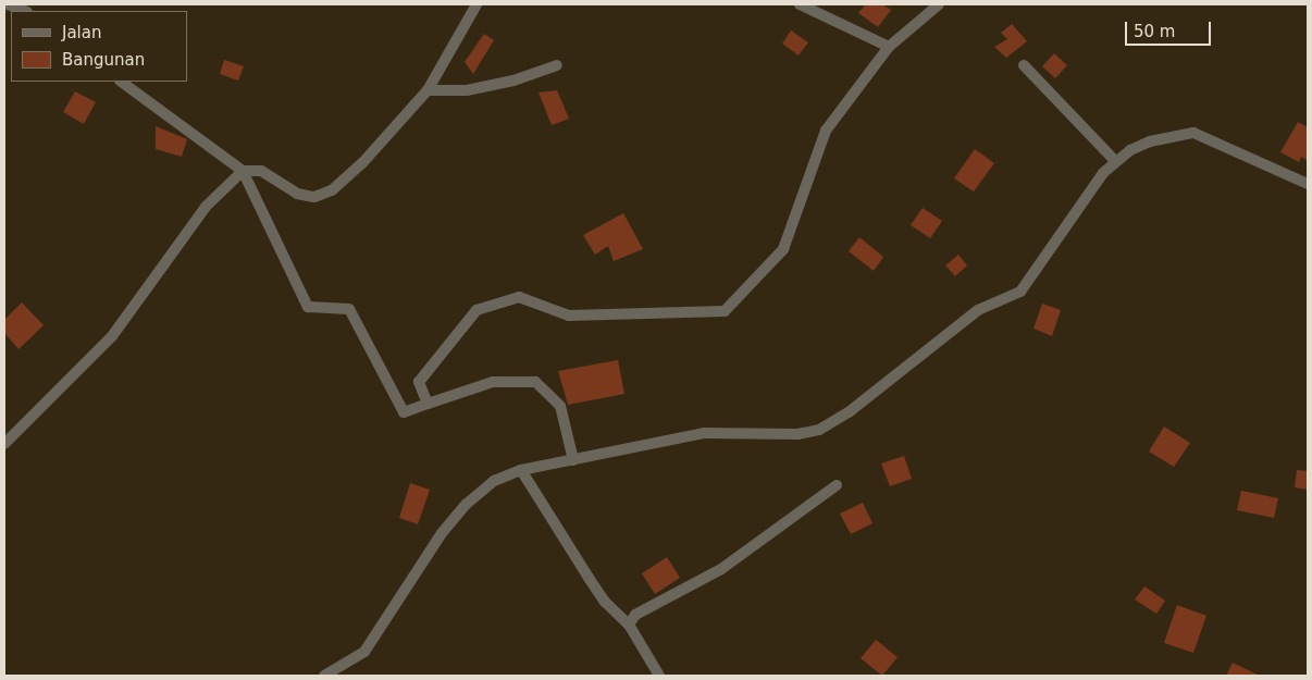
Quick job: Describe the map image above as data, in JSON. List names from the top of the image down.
{
  "legend": ["Jalan", "Bangunan"],
  "scale_bar": "50 m"
}
